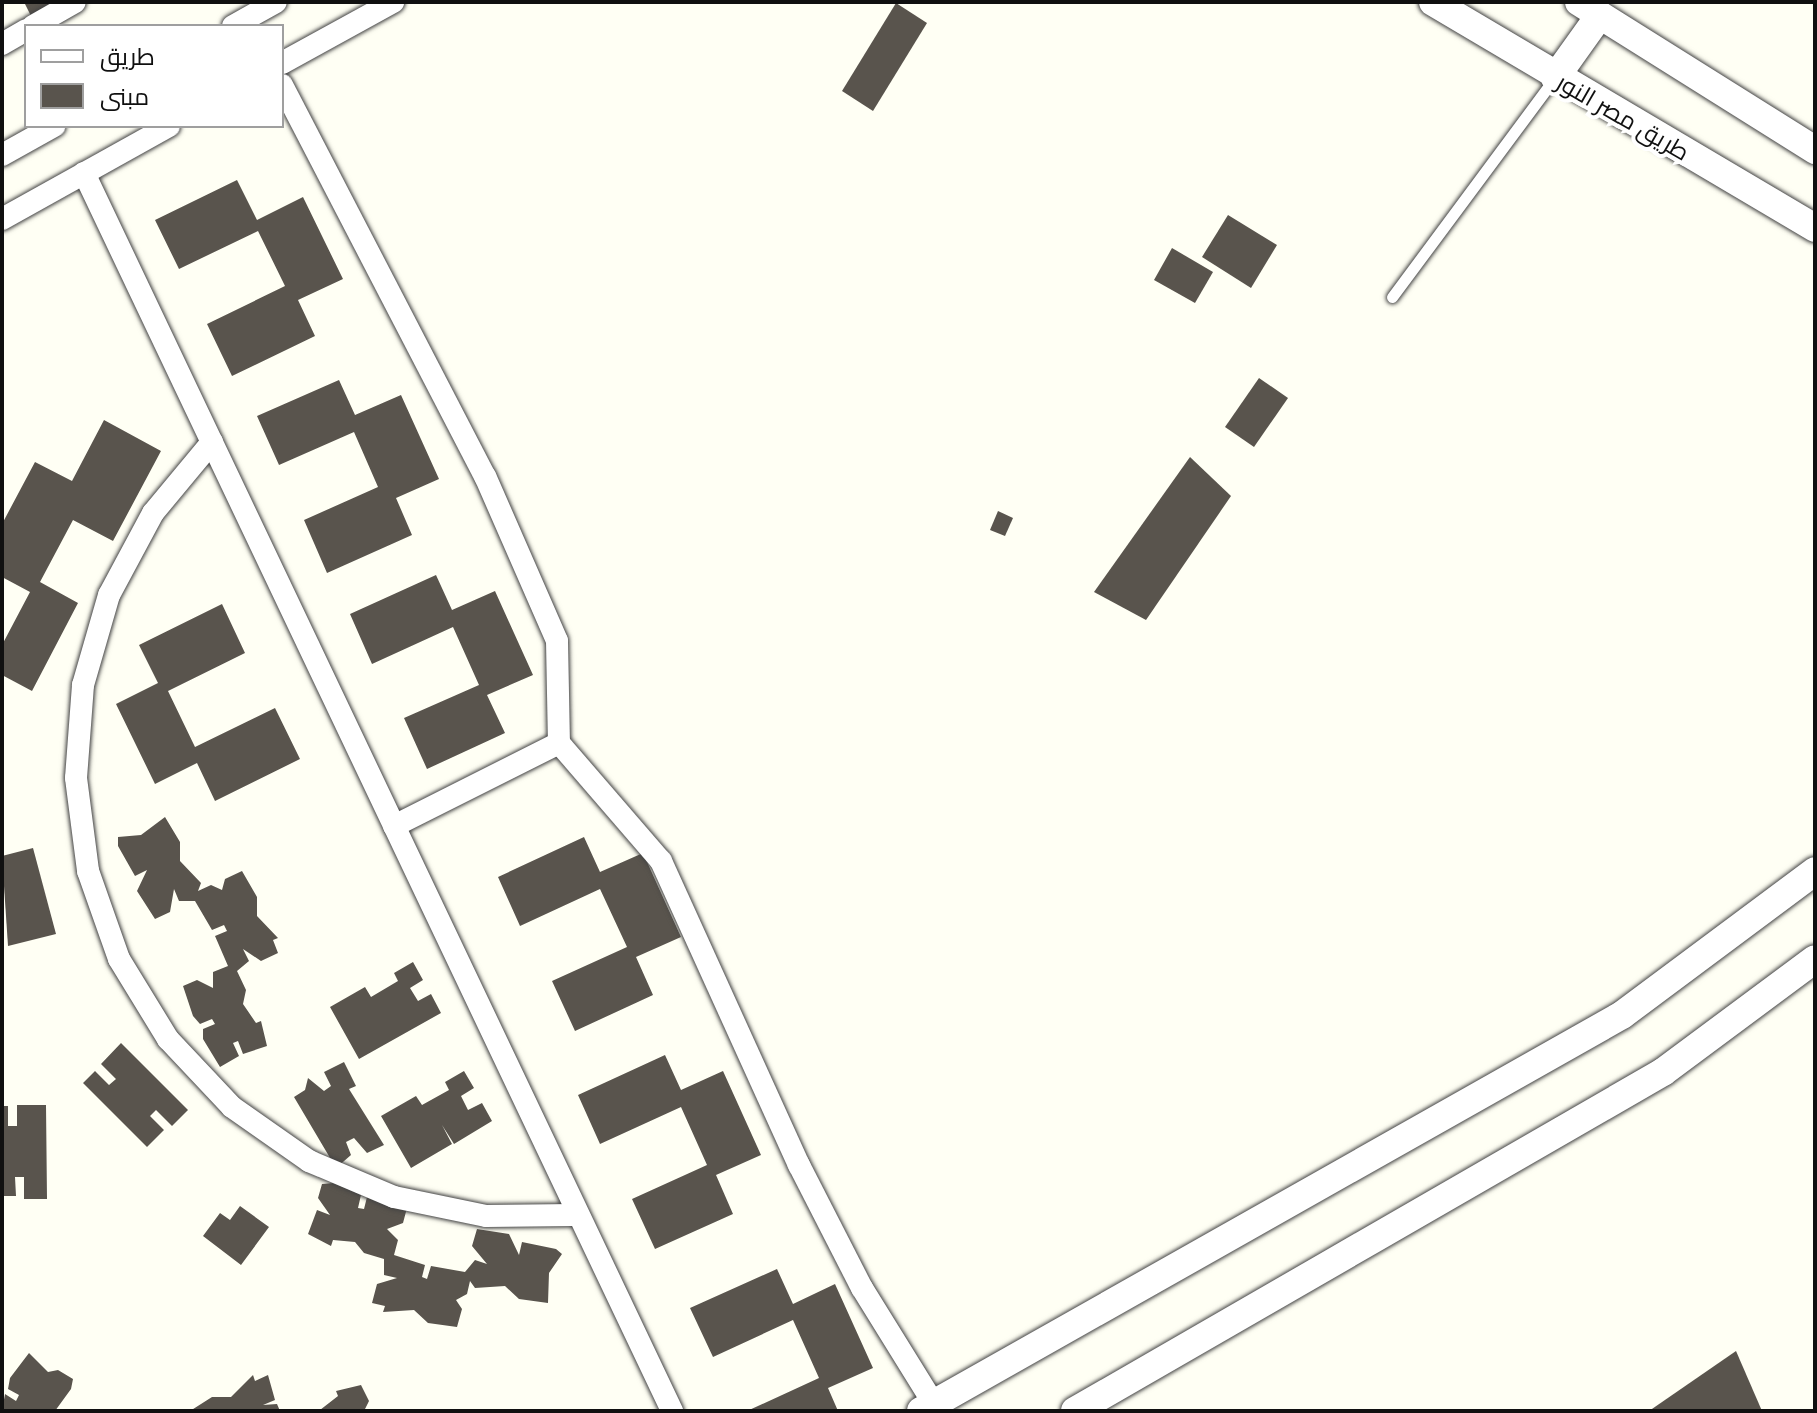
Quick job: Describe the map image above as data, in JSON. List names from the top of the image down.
{
  "streets": {
    "street": ["طريق مصر النور"]
  },
  "legend": ["طريق", "مبنى"]
}
